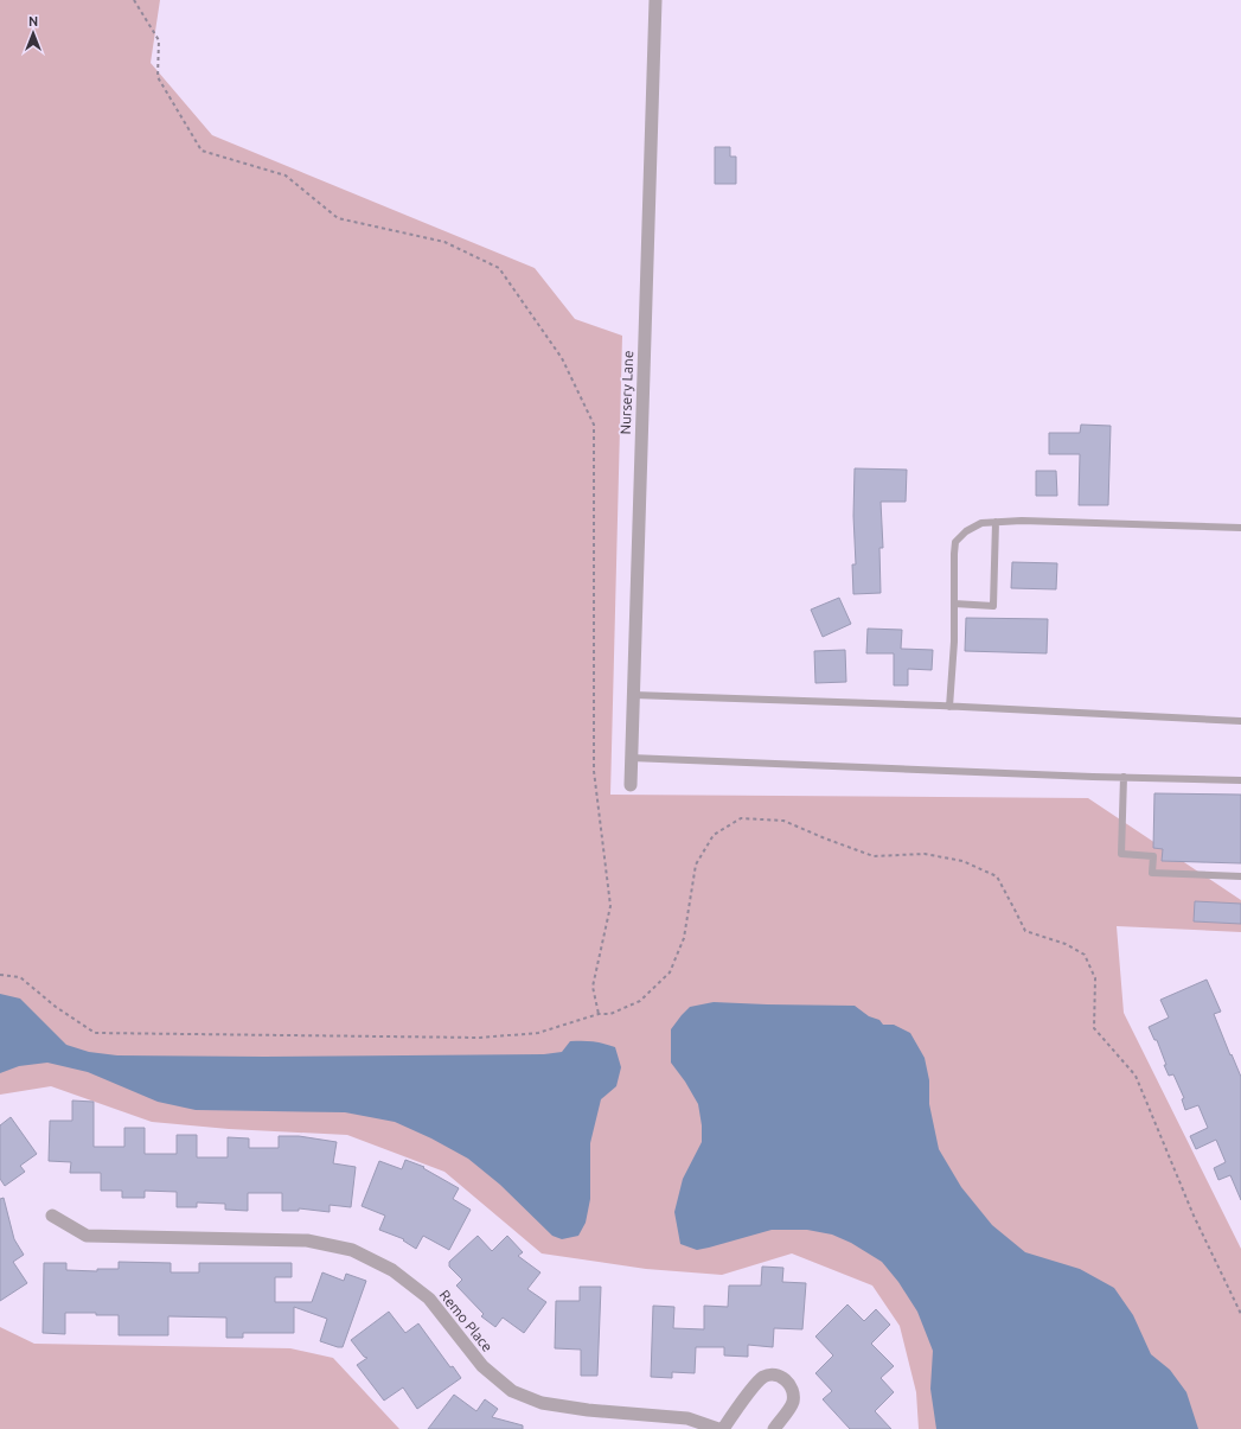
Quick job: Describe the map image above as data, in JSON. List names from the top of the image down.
{
  "streets": {
    "street": ["Nursery Lane", "Remo Place"]
  },
  "north": "top"
}
